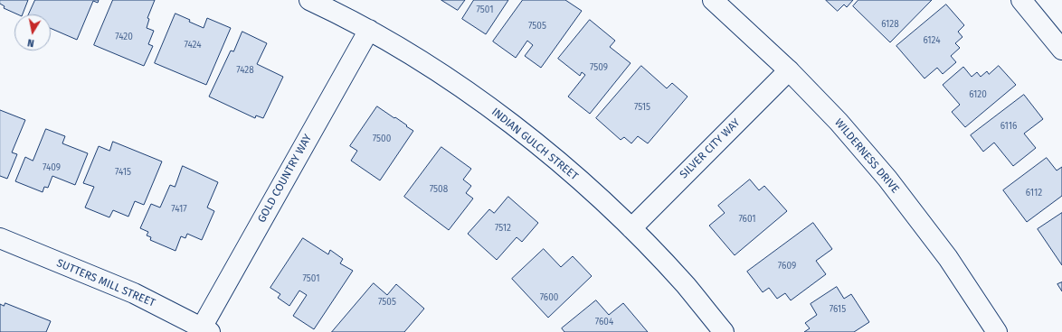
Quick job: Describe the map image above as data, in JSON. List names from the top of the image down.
{
  "streets": {
    "street": [
      "INDIAN GULCH STREET",
      "SILVER CITY WAY",
      "WILDERNESS DRIVE",
      "GOLD COUNTRY WAY",
      "SUTTERS MILL STREET"
    ]
  },
  "crossings": [
    ["INDIAN GULCH STREET", "SILVER CITY WAY"],
    ["INDIAN GULCH STREET", "GOLD COUNTRY WAY"],
    ["SILVER CITY WAY", "WILDERNESS DRIVE"],
    ["GOLD COUNTRY WAY", "SUTTERS MILL STREET"]
  ],
  "house_numbers": [
    "7501",
    "6128",
    "7505",
    "7420",
    "6124",
    "7424",
    "7509",
    "7428",
    "6120",
    "7515",
    "6116",
    "7500",
    "7409",
    "7415",
    "7508",
    "6112",
    "7417",
    "7601",
    "7512",
    "7609",
    "7501",
    "7600",
    "7505",
    "7615",
    "7604"
  ],
  "north": "bottom"
}
